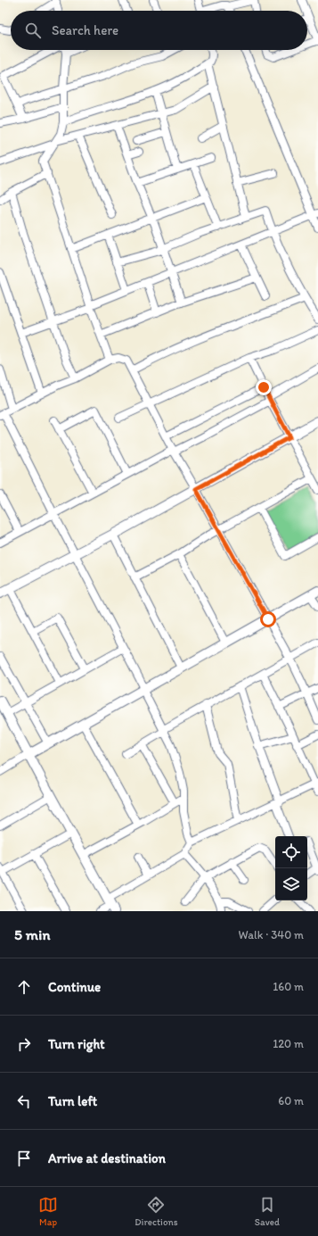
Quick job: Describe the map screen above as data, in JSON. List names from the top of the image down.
{
  "page": {
    "search": "Search here",
    "heading": ["5 min", "Walk · 340 m"],
    "list": [
      ["Continue", "160 m"],
      ["Turn right", "120 m"],
      ["Turn left", "60 m"],
      "Arrive at destination"
    ],
    "nav": ["Map", "Directions", "Saved"]
  }
}
